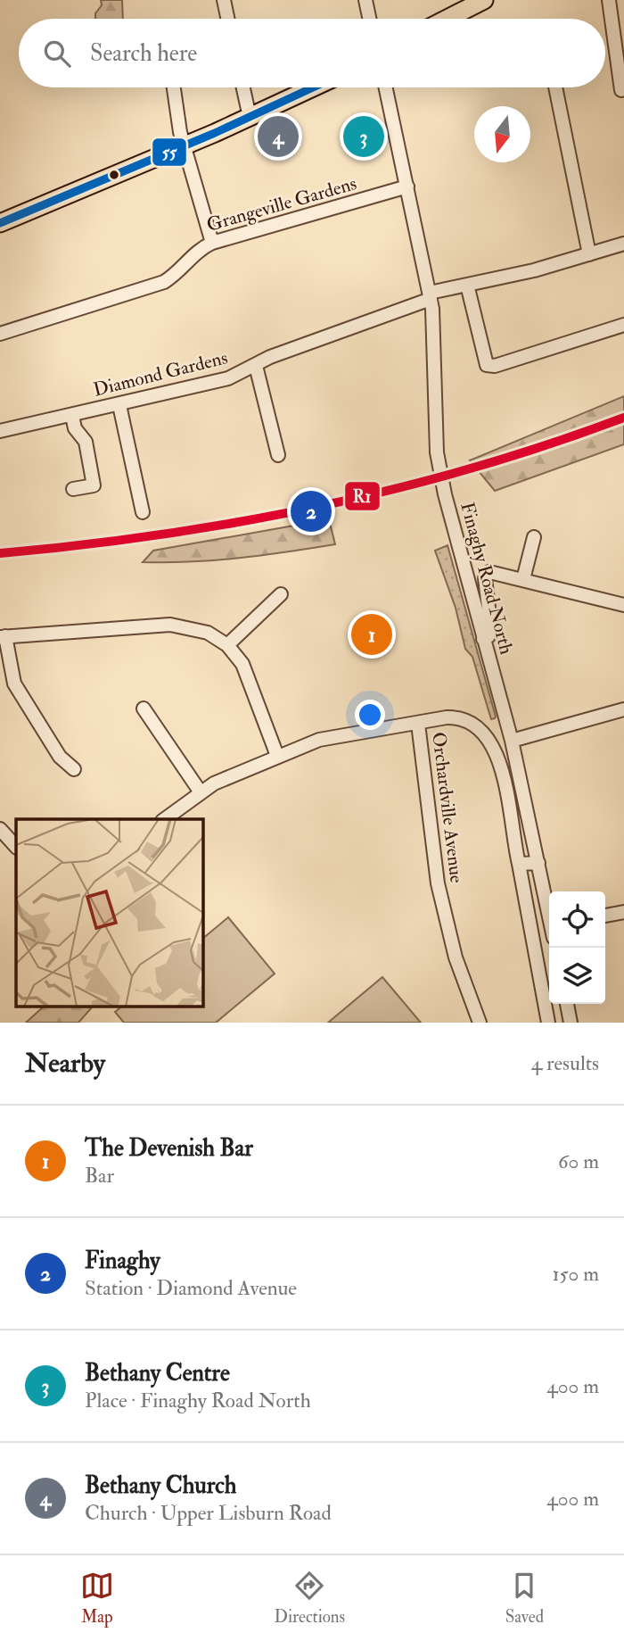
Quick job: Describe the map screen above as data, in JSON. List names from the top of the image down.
{
  "streets": {
    "street": [
      "Grangeville Gardens",
      "Diamond Gardens",
      "Finaghy Road North",
      "Orchardville Avenue"
    ]
  },
  "crossings": [
    ["Grangeville Gardens", "Finaghy Road North"],
    ["Diamond Gardens", "Finaghy Road North"]
  ],
  "lines": ["transit line 55", "transit line R1"],
  "north": "bottom",
  "page": {
    "search": "Search here",
    "pins": [
      "3",
      "4",
      "2",
      "1"
    ],
    "heading": ["Nearby", "4 results"],
    "list": [
      {
        "mark": "1",
        "name": "The Devenish Bar",
        "note": "Bar",
        "value": "60 m"
      },
      {
        "mark": "2",
        "name": "Finaghy",
        "note": "Station · Diamond Avenue",
        "value": "150 m"
      },
      {
        "mark": "3",
        "name": "Bethany Centre",
        "note": "Place · Finaghy Road North",
        "value": "400 m"
      },
      {
        "mark": "4",
        "name": "Bethany Church",
        "note": "Church · Upper Lisburn Road",
        "value": "400 m"
      }
    ],
    "nav": ["Map", "Directions", "Saved"]
  }
}
